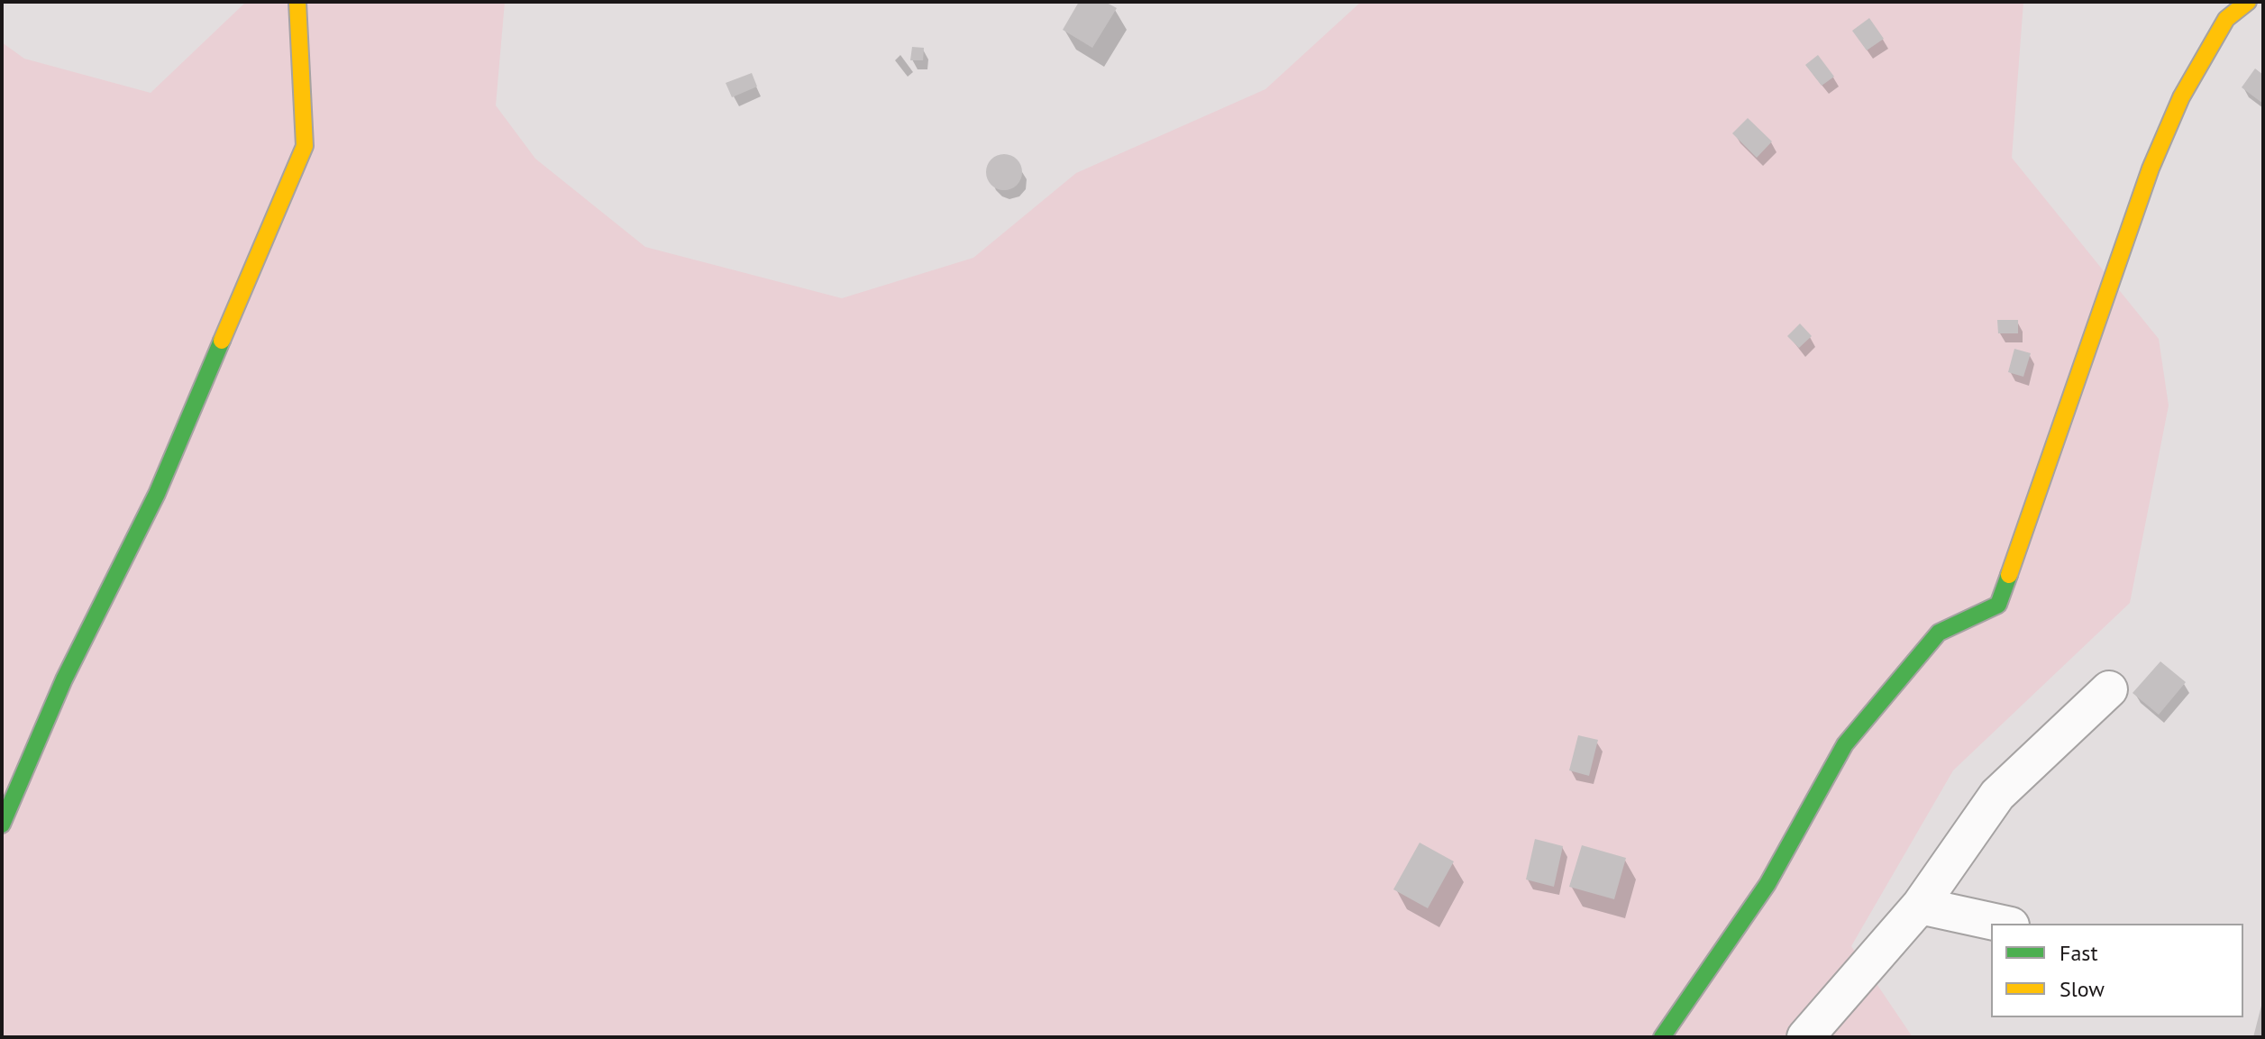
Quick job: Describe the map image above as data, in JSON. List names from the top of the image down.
{
  "legend": ["Fast", "Slow"]
}
